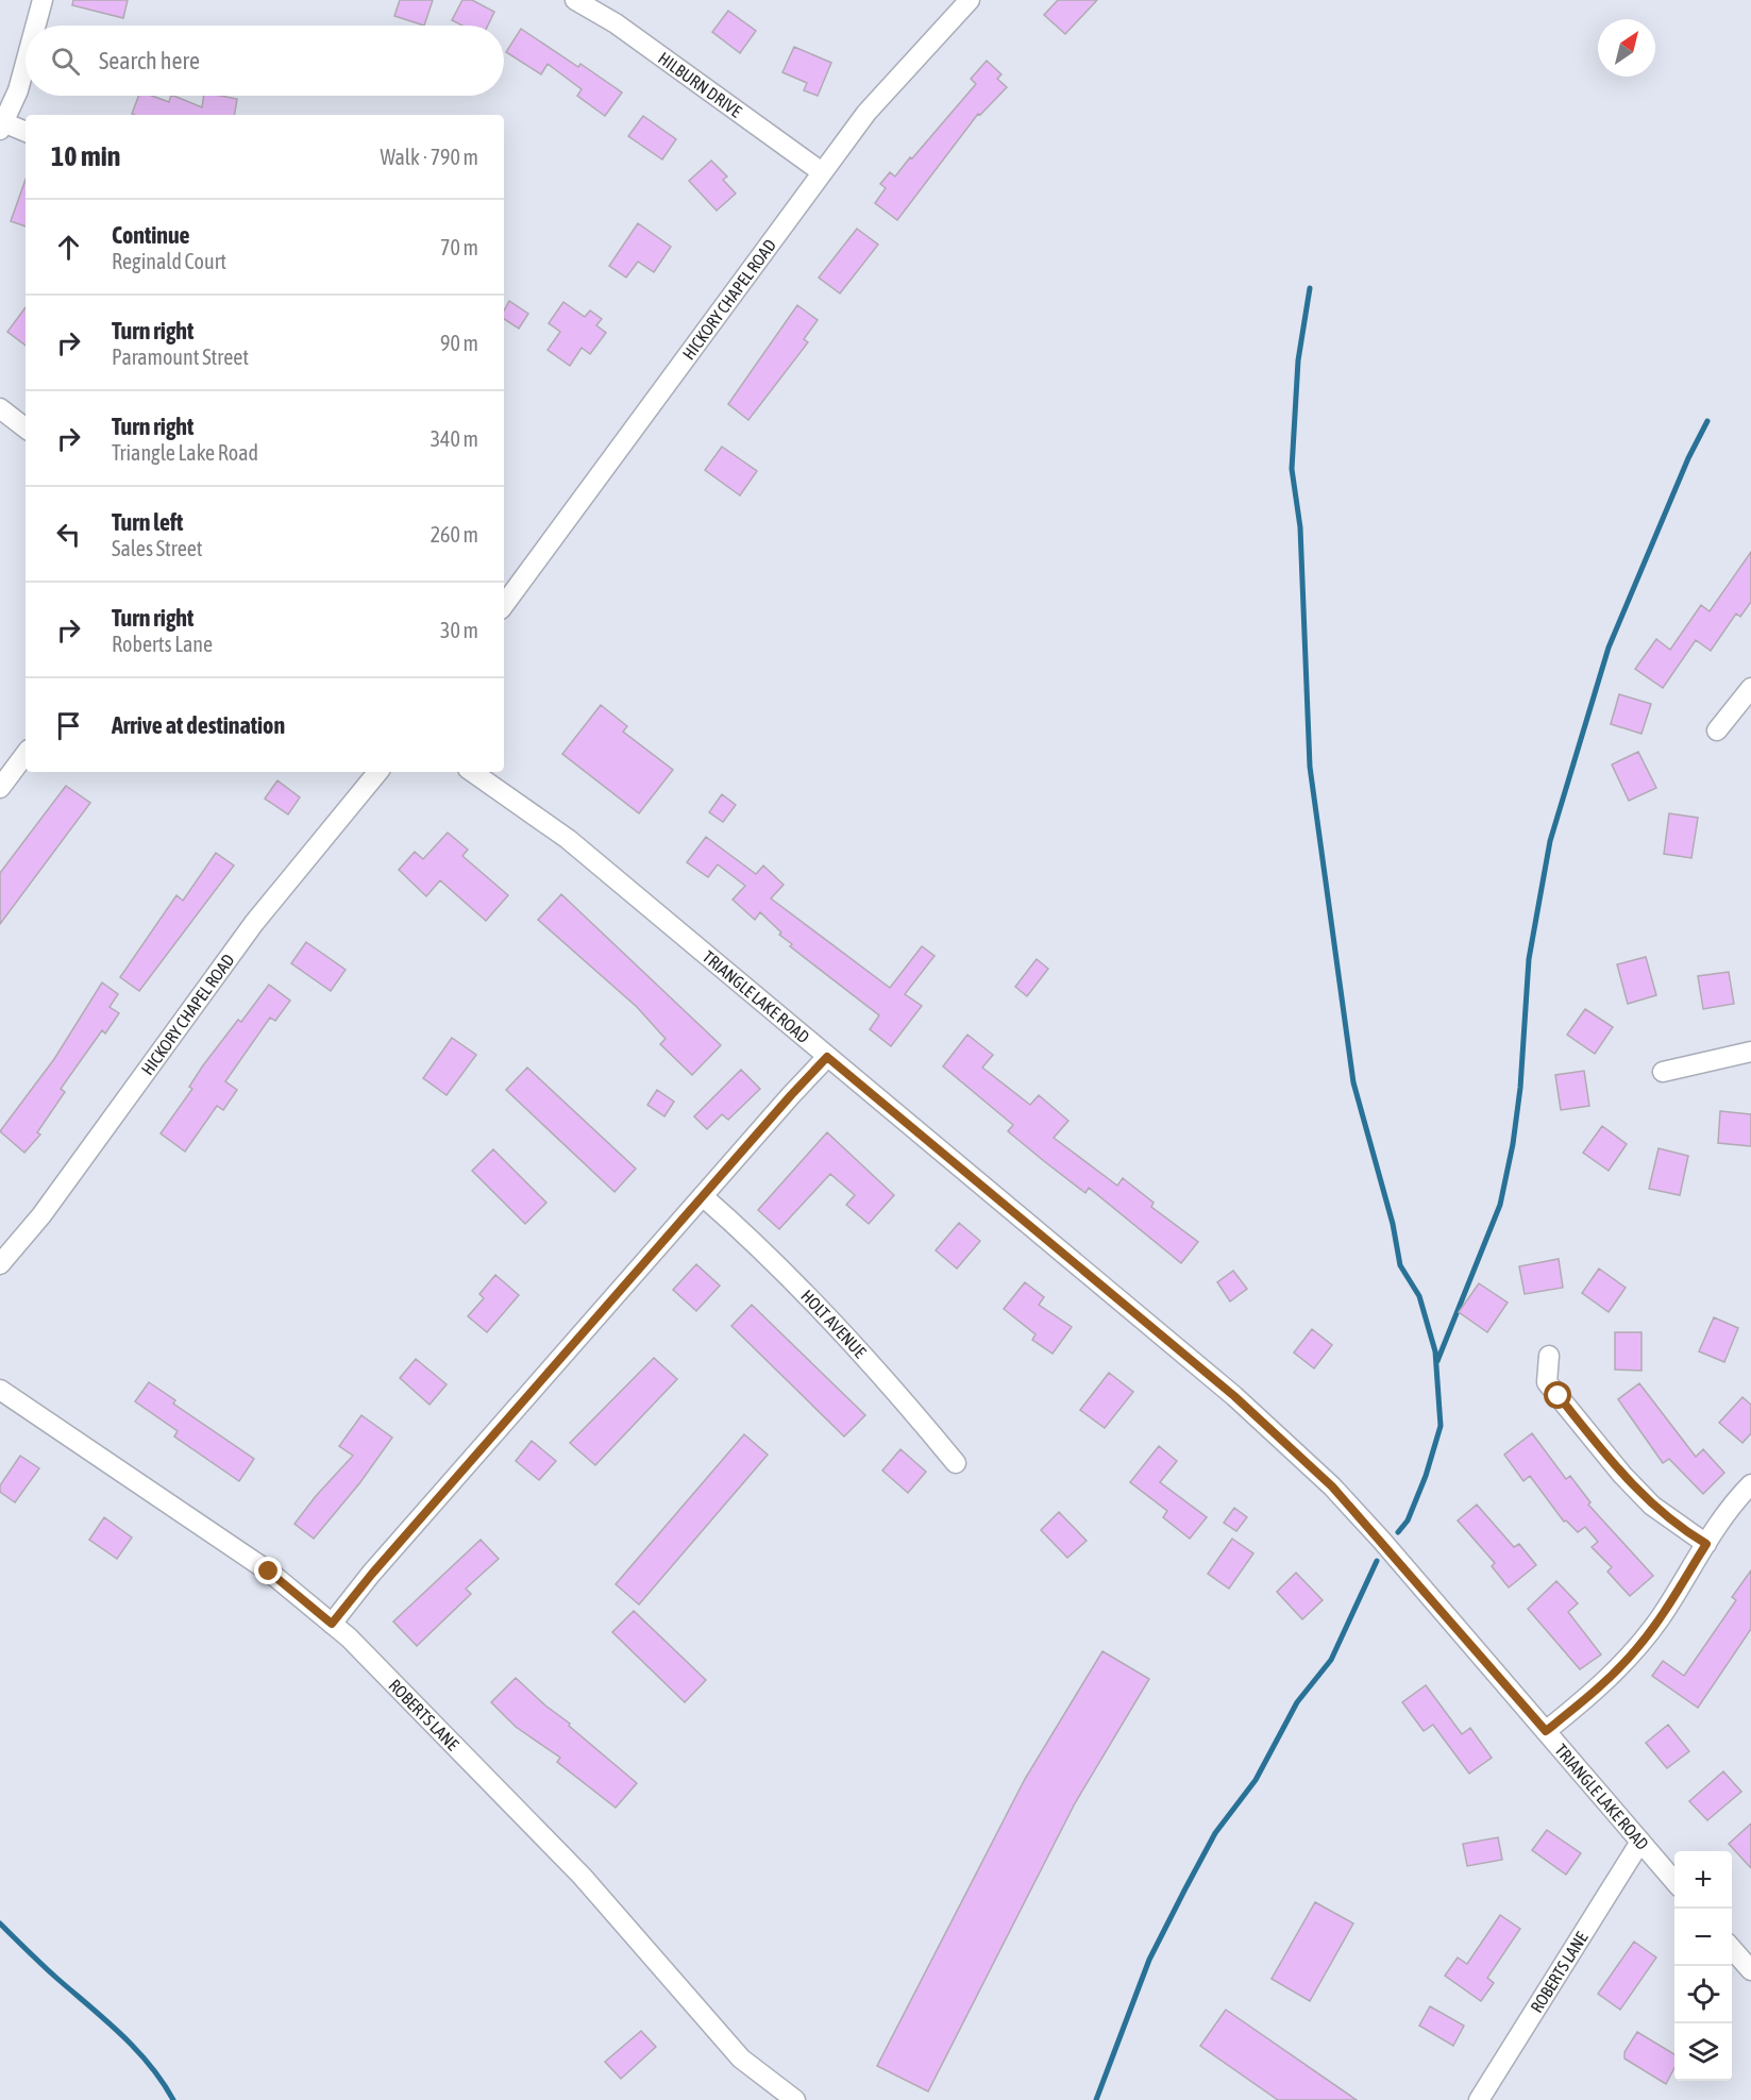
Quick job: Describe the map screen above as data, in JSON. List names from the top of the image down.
{
  "streets": {
    "street": [
      "HILBURN DRIVE",
      "HICKORY CHAPEL ROAD",
      "TRIANGLE LAKE ROAD",
      "HOLT AVENUE",
      "ROBERTS LANE"
    ]
  },
  "crossings": [
    ["HILBURN DRIVE", "HICKORY CHAPEL ROAD"],
    ["TRIANGLE LAKE ROAD", "ROBERTS LANE"]
  ],
  "north": "top right",
  "page": {
    "search": "Search here",
    "heading": ["10 min", "Walk · 790 m"],
    "list": [
      ["Continue", "Reginald Court", "70 m"],
      ["Turn right", "Paramount Street", "90 m"],
      ["Turn right", "Triangle Lake Road", "340 m"],
      ["Turn left", "Sales Street", "260 m"],
      ["Turn right", "Roberts Lane", "30 m"],
      "Arrive at destination"
    ],
    "map_buttons": ["+", "−"]
  }
}
